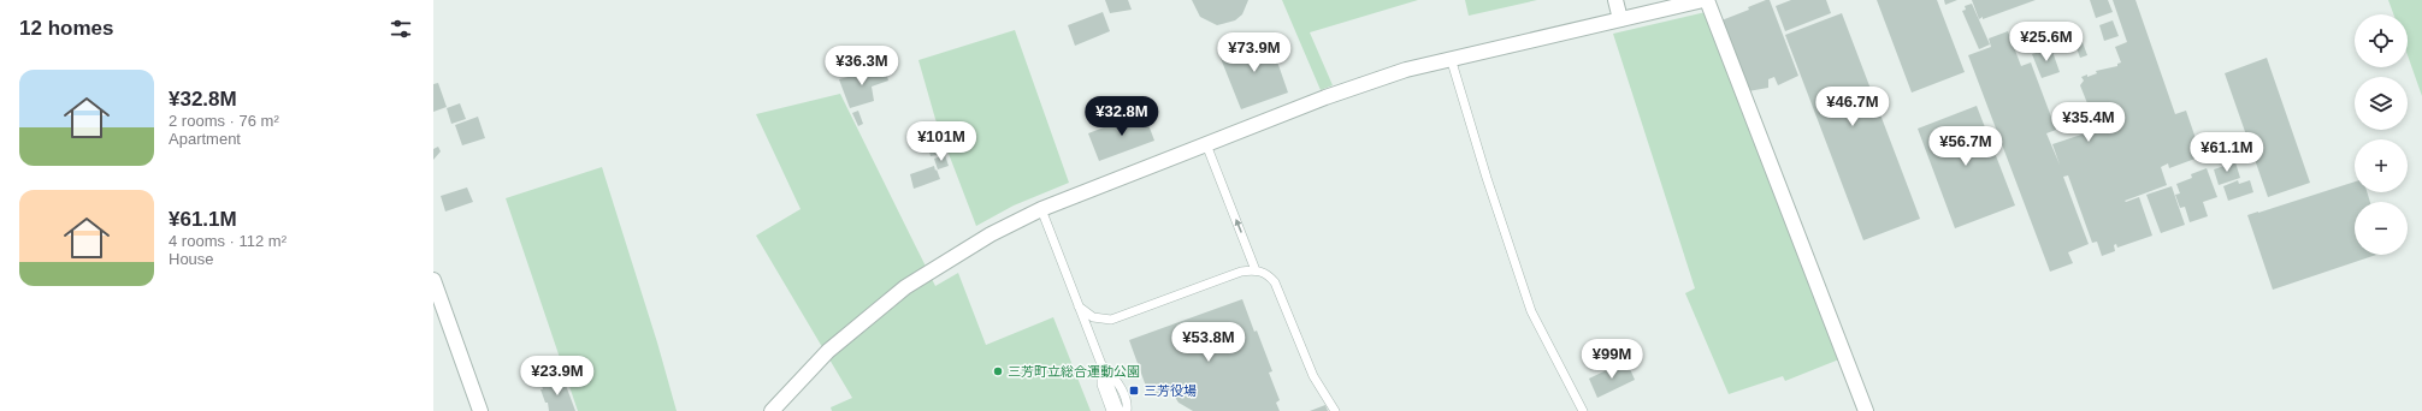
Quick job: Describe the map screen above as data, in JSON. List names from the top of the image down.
{
  "places": {
    "other": ["三芳町立総合運動公園"],
    "transit": ["三芳役場"]
  },
  "page": {
    "heading": "12 homes",
    "map_buttons": ["+", "−"],
    "price": [
      "¥25.6M",
      "¥73.9M",
      "¥36.3M",
      "¥46.7M",
      "¥32.8M",
      "¥35.4M",
      "¥101M",
      "¥56.7M",
      "¥61.1M",
      "¥53.8M",
      "¥99M",
      "¥23.9M"
    ],
    "list": [
      {
        "name": "¥32.8M",
        "note": "2 rooms · 76 m² · Apartment"
      },
      {
        "name": "¥61.1M",
        "note": "4 rooms · 112 m² · House"
      }
    ]
  }
}
